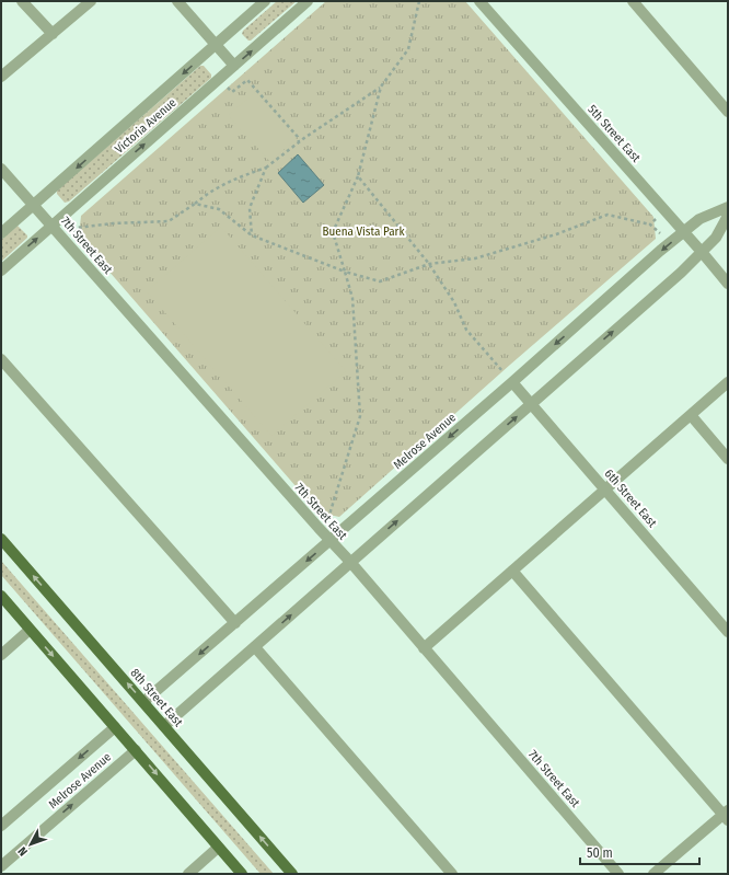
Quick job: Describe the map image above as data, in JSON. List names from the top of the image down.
{
  "streets": {
    "main road": ["8th Street East"],
    "street": [
      "Victoria Avenue",
      "5th Street East",
      "7th Street East",
      "Melrose Avenue",
      "6th Street East"
    ]
  },
  "crossings": [
    ["Victoria Avenue", "7th Street East"],
    ["5th Street East", "Melrose Avenue"],
    ["7th Street East", "Melrose Avenue"],
    ["Melrose Avenue", "6th Street East"],
    ["Melrose Avenue", "8th Street East"]
  ],
  "parks": ["Buena Vista Park"],
  "scale_bar": "50 m",
  "north": "bottom left"
}
